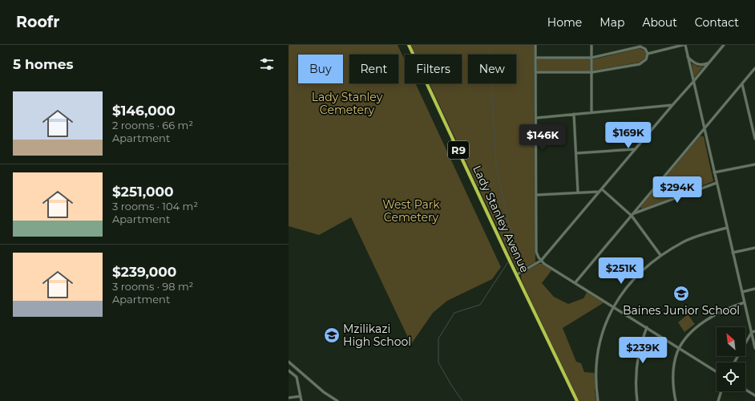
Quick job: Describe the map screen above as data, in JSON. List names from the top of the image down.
{
  "streets": {
    "highway": ["R9", "Lady Stanley Avenue"]
  },
  "parks": ["Lady Stanley Cemetery", "West Park Cemetery"],
  "places": {
    "school or university": ["Baines Junior School", "Mzilikazi High School"]
  },
  "north": "top left",
  "page": {
    "header": "Roofr",
    "nav": [
      "Home",
      "Map",
      "About",
      "Contact"
    ],
    "heading": "5 homes",
    "chip": [
      "Buy",
      "Rent",
      "Filters",
      "New"
    ],
    "list": [
      {
        "name": "$146,000",
        "note": "2 rooms · 66 m² · Apartment"
      },
      {
        "name": "$251,000",
        "note": "3 rooms · 104 m² · Apartment"
      },
      {
        "name": "$239,000",
        "note": "3 rooms · 98 m² · Apartment"
      }
    ],
    "price": [
      "$169K",
      "$146K",
      "$294K",
      "$251K",
      "$239K"
    ]
  }
}
